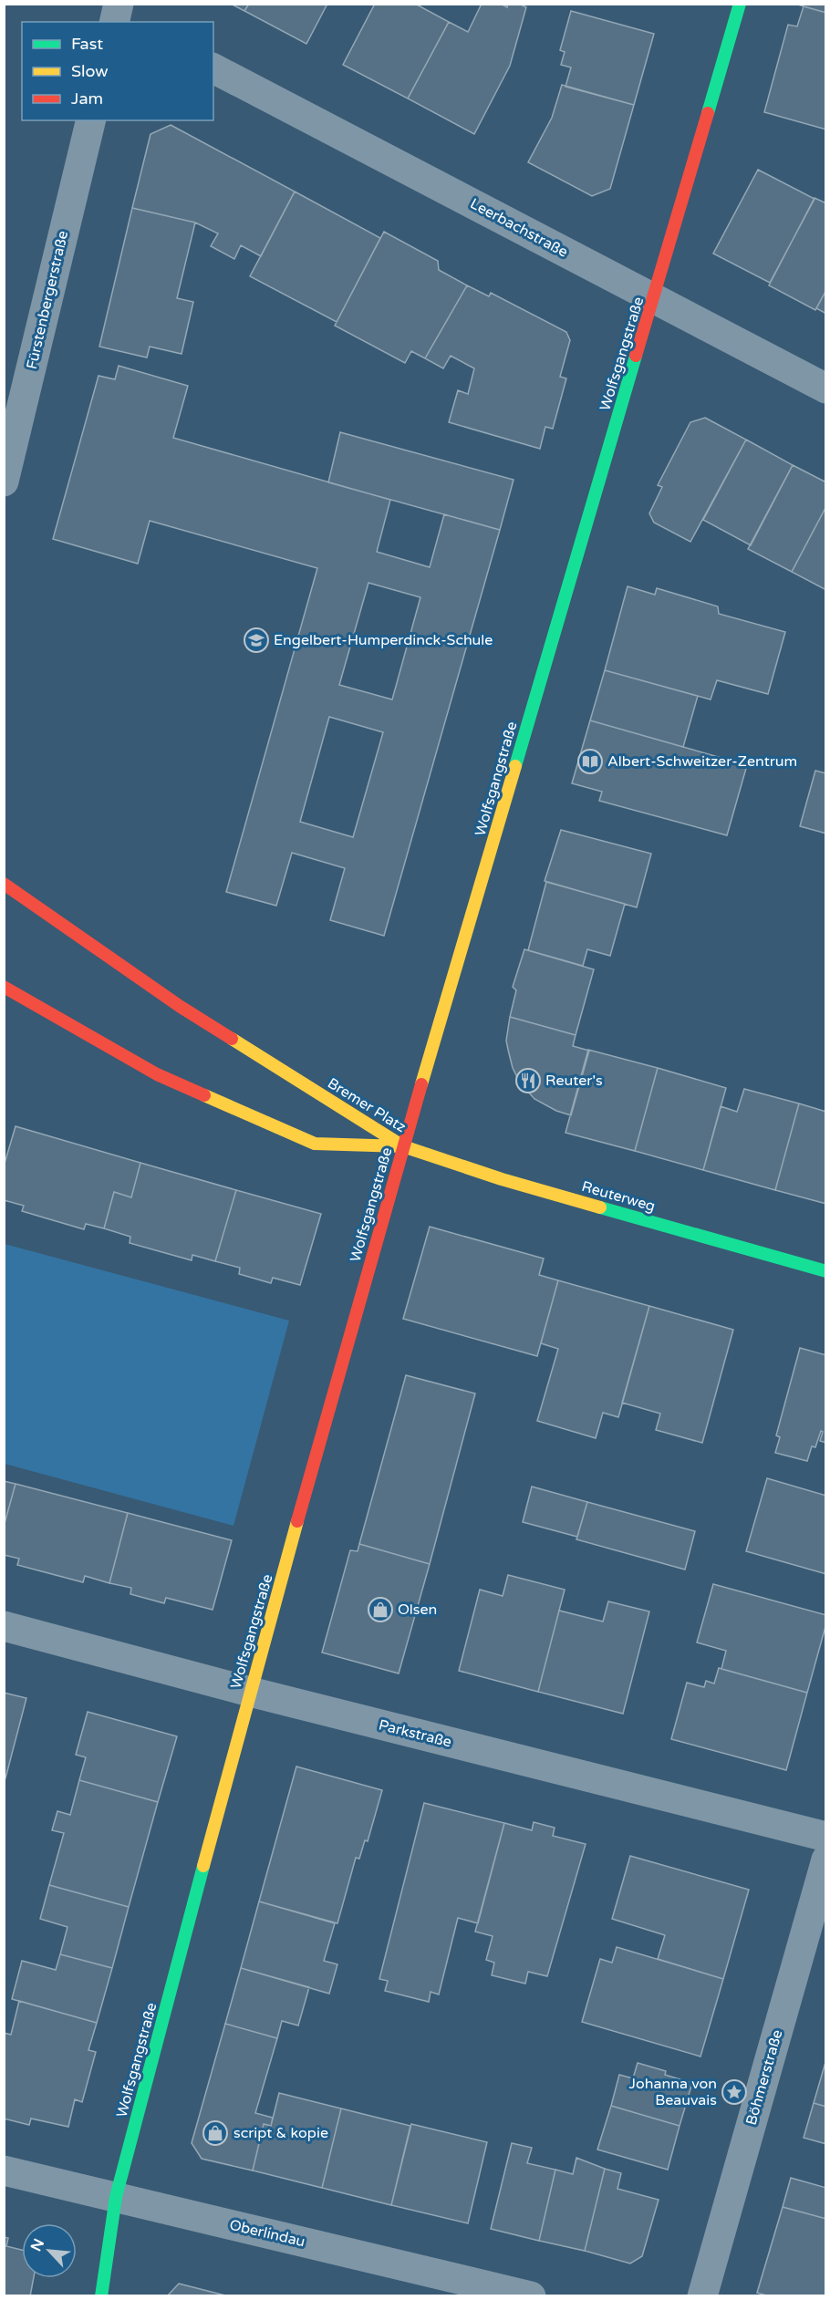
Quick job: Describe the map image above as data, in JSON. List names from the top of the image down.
{
  "streets": {
    "street": [
      "Leerbachstraße",
      "Fürstenbergerstraße",
      "Wolfsgangstraße",
      "Bremer Platz",
      "Reuterweg",
      "Parkstraße",
      "Böhmerstraße",
      "Oberlindau"
    ]
  },
  "crossings": [
    ["Leerbachstraße", "Wolfsgangstraße"],
    ["Wolfsgangstraße", "Bremer Platz"],
    ["Wolfsgangstraße", "Reuterweg"],
    ["Wolfsgangstraße", "Parkstraße"],
    ["Wolfsgangstraße", "Oberlindau"],
    ["Bremer Platz", "Reuterweg"]
  ],
  "places": {
    "school or university": ["Engelbert-Humperdinck-Schule"],
    "library": ["Albert-Schweitzer-Zentrum"],
    "restaurant": ["Reuter's"],
    "shop": ["Olsen", "script & kopie"],
    "place": ["Johanna von Beauvais"]
  },
  "legend": ["Fast", "Slow", "Jam"],
  "north": "top left"
}
